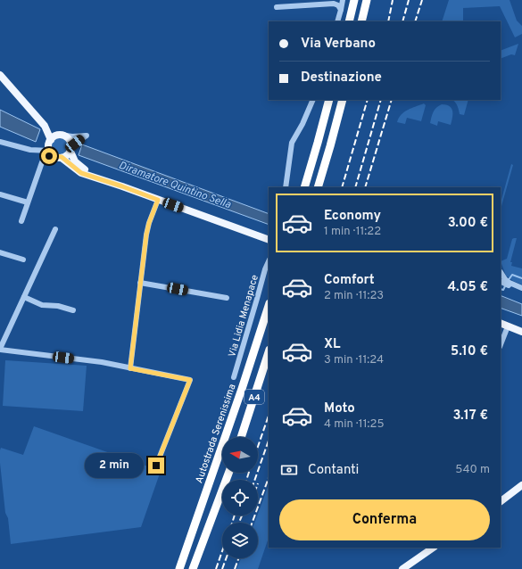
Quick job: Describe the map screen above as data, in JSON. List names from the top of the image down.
{
  "streets": {
    "highway": ["A4", "Autostrada Serenissima"],
    "street": ["Via Lidia Menapace"]
  },
  "water": ["Diramatore Quintino Sella"],
  "north": "left",
  "page": {
    "banner": ["Via Verbano", "Destinazione"],
    "list": [
      {
        "name": "Economy",
        "note": "1 min · 11:22",
        "value": "3.00 €"
      },
      {
        "name": "Comfort",
        "note": "2 min · 11:23",
        "value": "4.05 €"
      },
      {
        "name": "XL",
        "note": "3 min · 11:24",
        "value": "5.10 €"
      },
      {
        "name": "Moto",
        "note": "4 min · 11:25",
        "value": "3.17 €"
      }
    ],
    "pay": ["Contanti", "540 m"],
    "bubble": "2 min",
    "buttons": "Conferma"
  }
}
